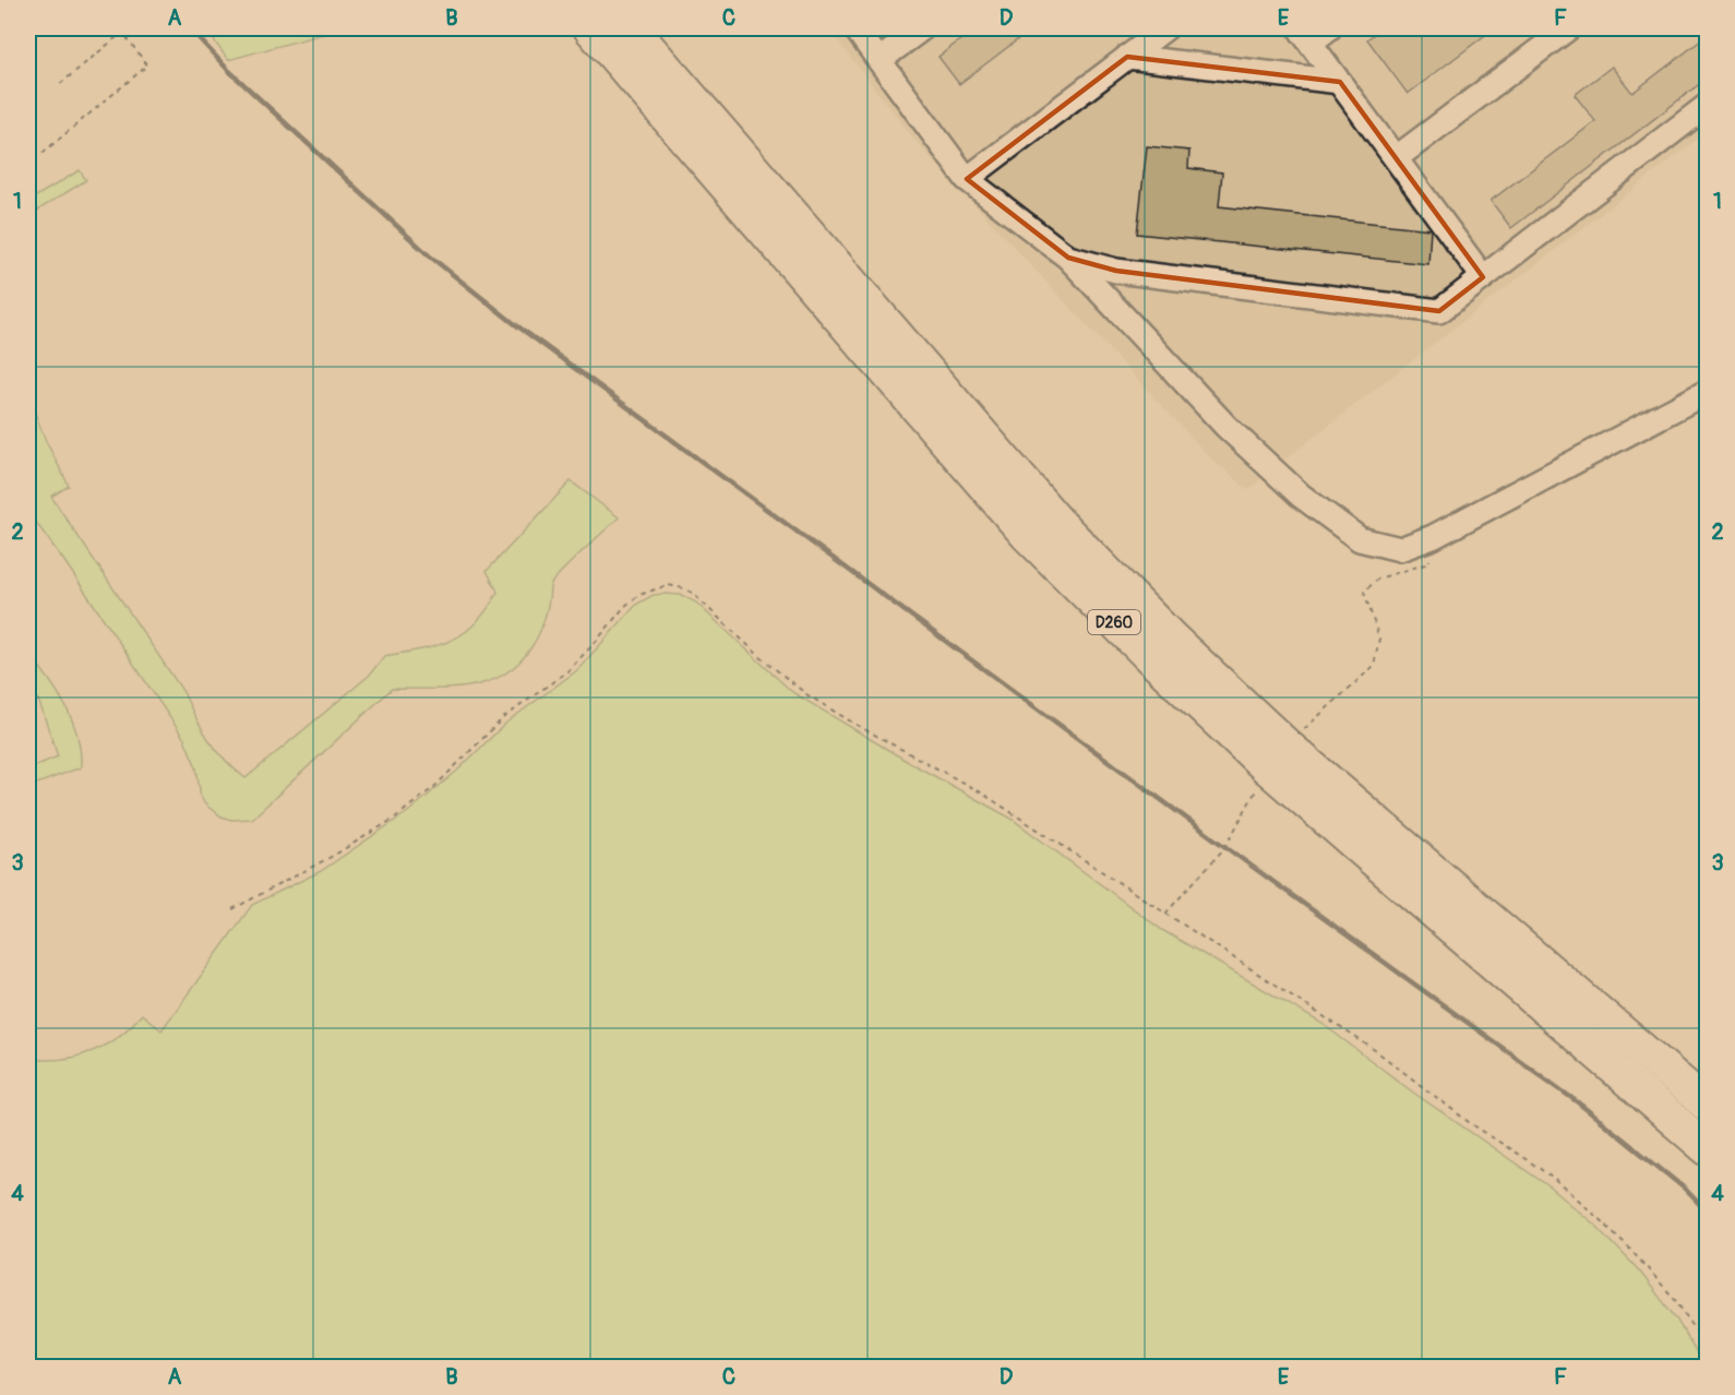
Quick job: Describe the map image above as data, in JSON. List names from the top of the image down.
{
  "streets": {
    "highway": ["D260"]
  },
  "grid": {
    "columns": [
      "A",
      "B",
      "C",
      "D",
      "E",
      "F"
    ],
    "rows": [
      "1",
      "2",
      "3",
      "4"
    ]
  }
}
